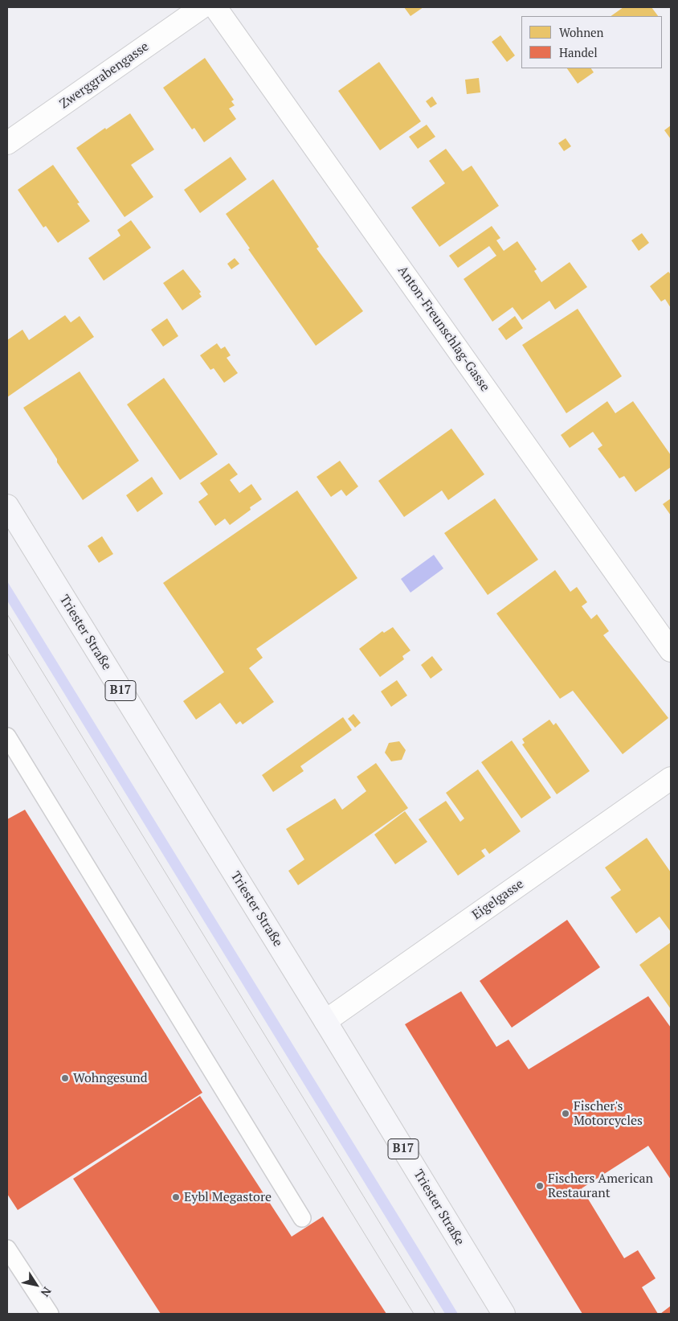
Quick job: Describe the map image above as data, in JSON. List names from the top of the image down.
{
  "streets": {
    "main road": ["Triester Straße", "B17"],
    "street": ["Zwerggrabengasse", "Anton-Freunschlag-Gasse", "Eigelgasse"]
  },
  "crossings": [
    ["Triester Straße", "Eigelgasse"]
  ],
  "places": [
    "Wohngesund",
    "Fischer's Motorcycles",
    "Fischers American Restaurant",
    "Eybl Megastore"
  ],
  "legend": ["Wohnen", "Handel"],
  "north": "bottom right"
}
